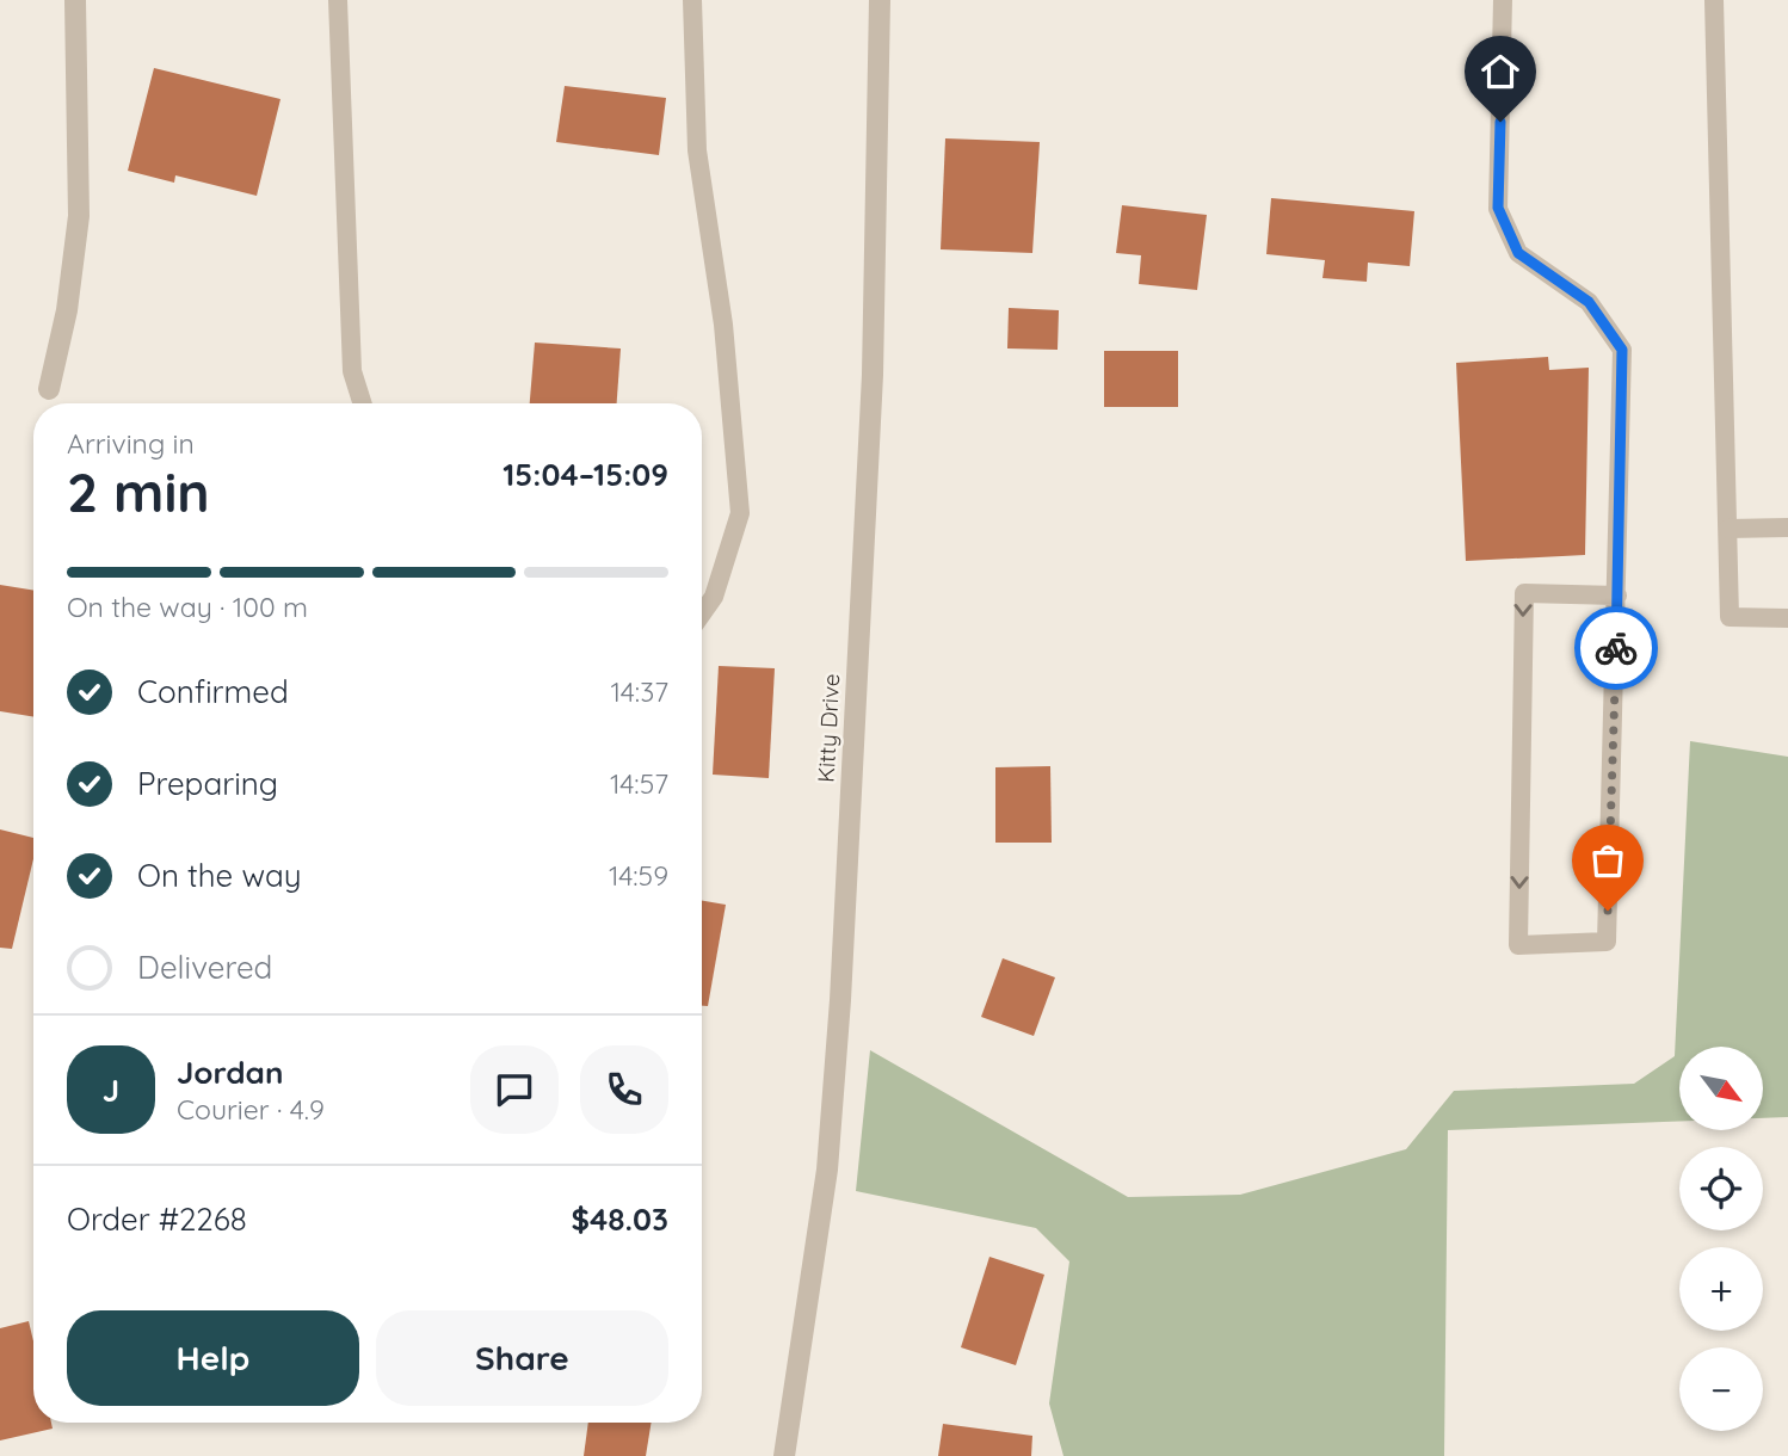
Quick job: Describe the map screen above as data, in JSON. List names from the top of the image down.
{
  "streets": {
    "street": ["Kitty Drive"]
  },
  "north": "bottom right",
  "page": {
    "heading": ["2 min", "Arriving in", "15:04–15:09"],
    "panel": [
      "Jordan",
      "Courier · 4.9",
      "Order #2268",
      "$48.03"
    ],
    "bar": "On the way · 100 m",
    "list": [
      ["Confirmed", "14:37"],
      ["Preparing", "14:57"],
      ["On the way", "14:59"],
      "Delivered"
    ],
    "round": "J",
    "map_buttons": ["+", "−"],
    "buttons": ["Help", "Share"]
  }
}
